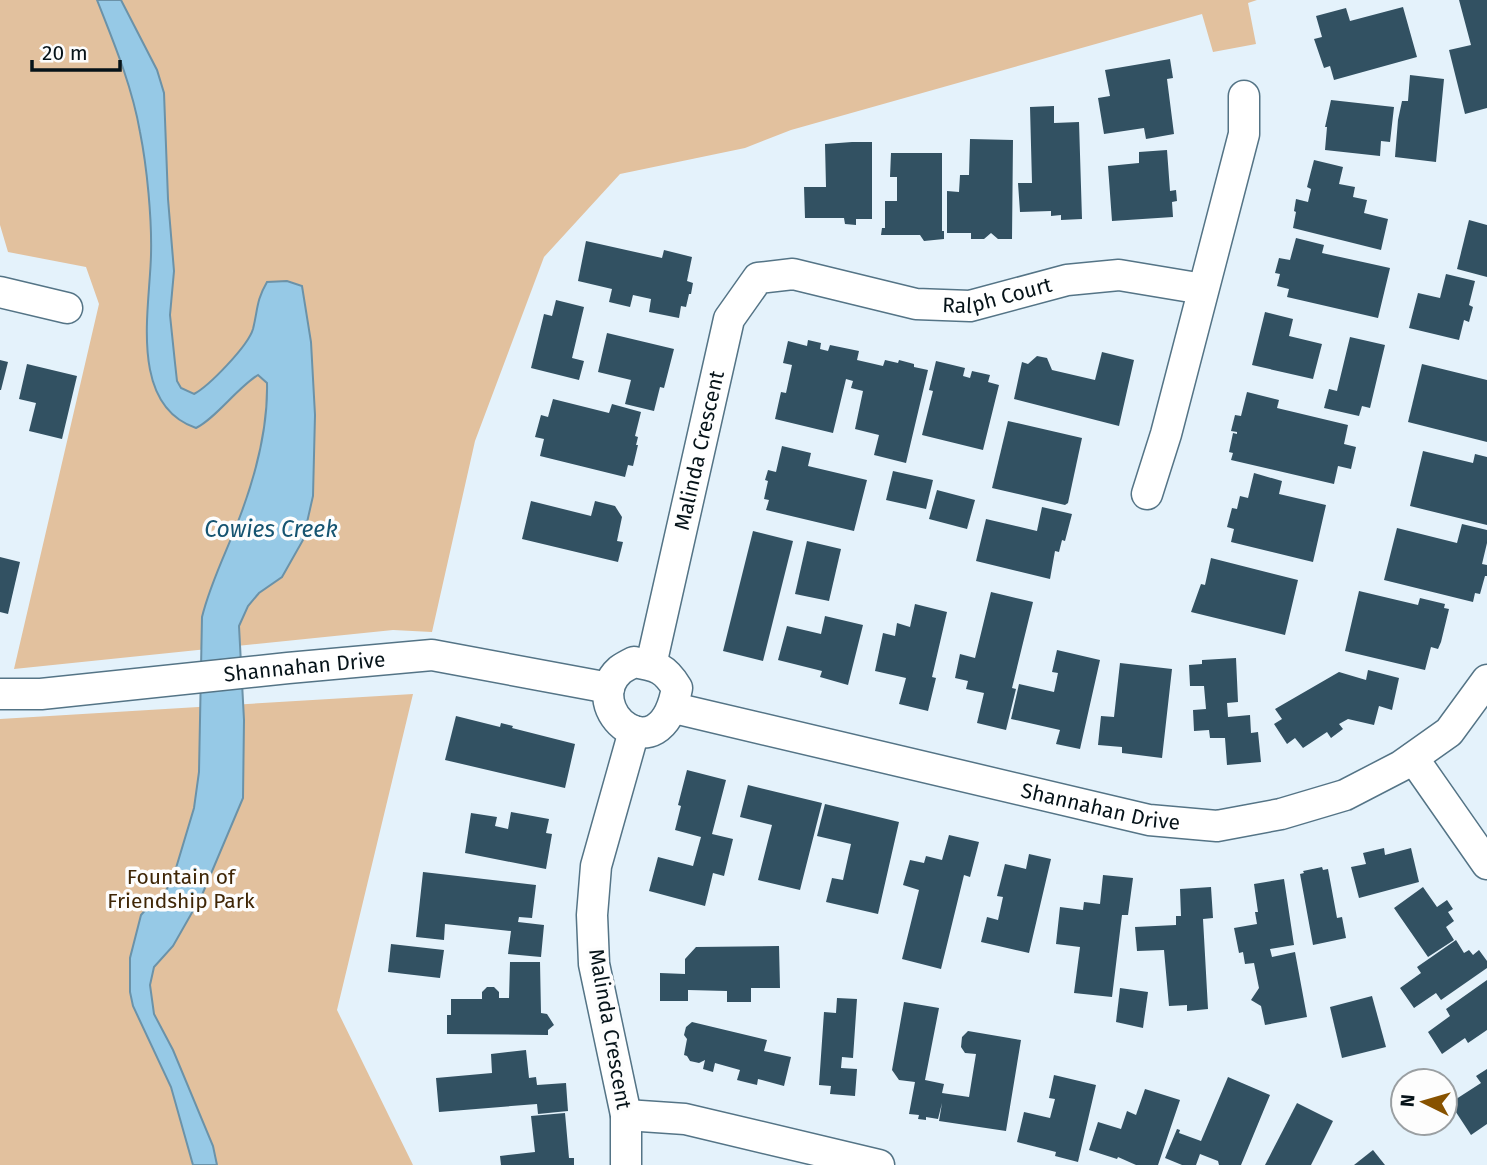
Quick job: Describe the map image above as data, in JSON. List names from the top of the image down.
{
  "streets": {
    "street": ["Ralph Court", "Malinda Crescent", "Shannahan Drive"]
  },
  "crossings": [
    ["Ralph Court", "Malinda Crescent"],
    ["Malinda Crescent", "Shannahan Drive"]
  ],
  "water": ["Cowies Creek"],
  "parks": ["Fountain of Friendship Park"],
  "scale_bar": "20 m",
  "north": "left"
}
